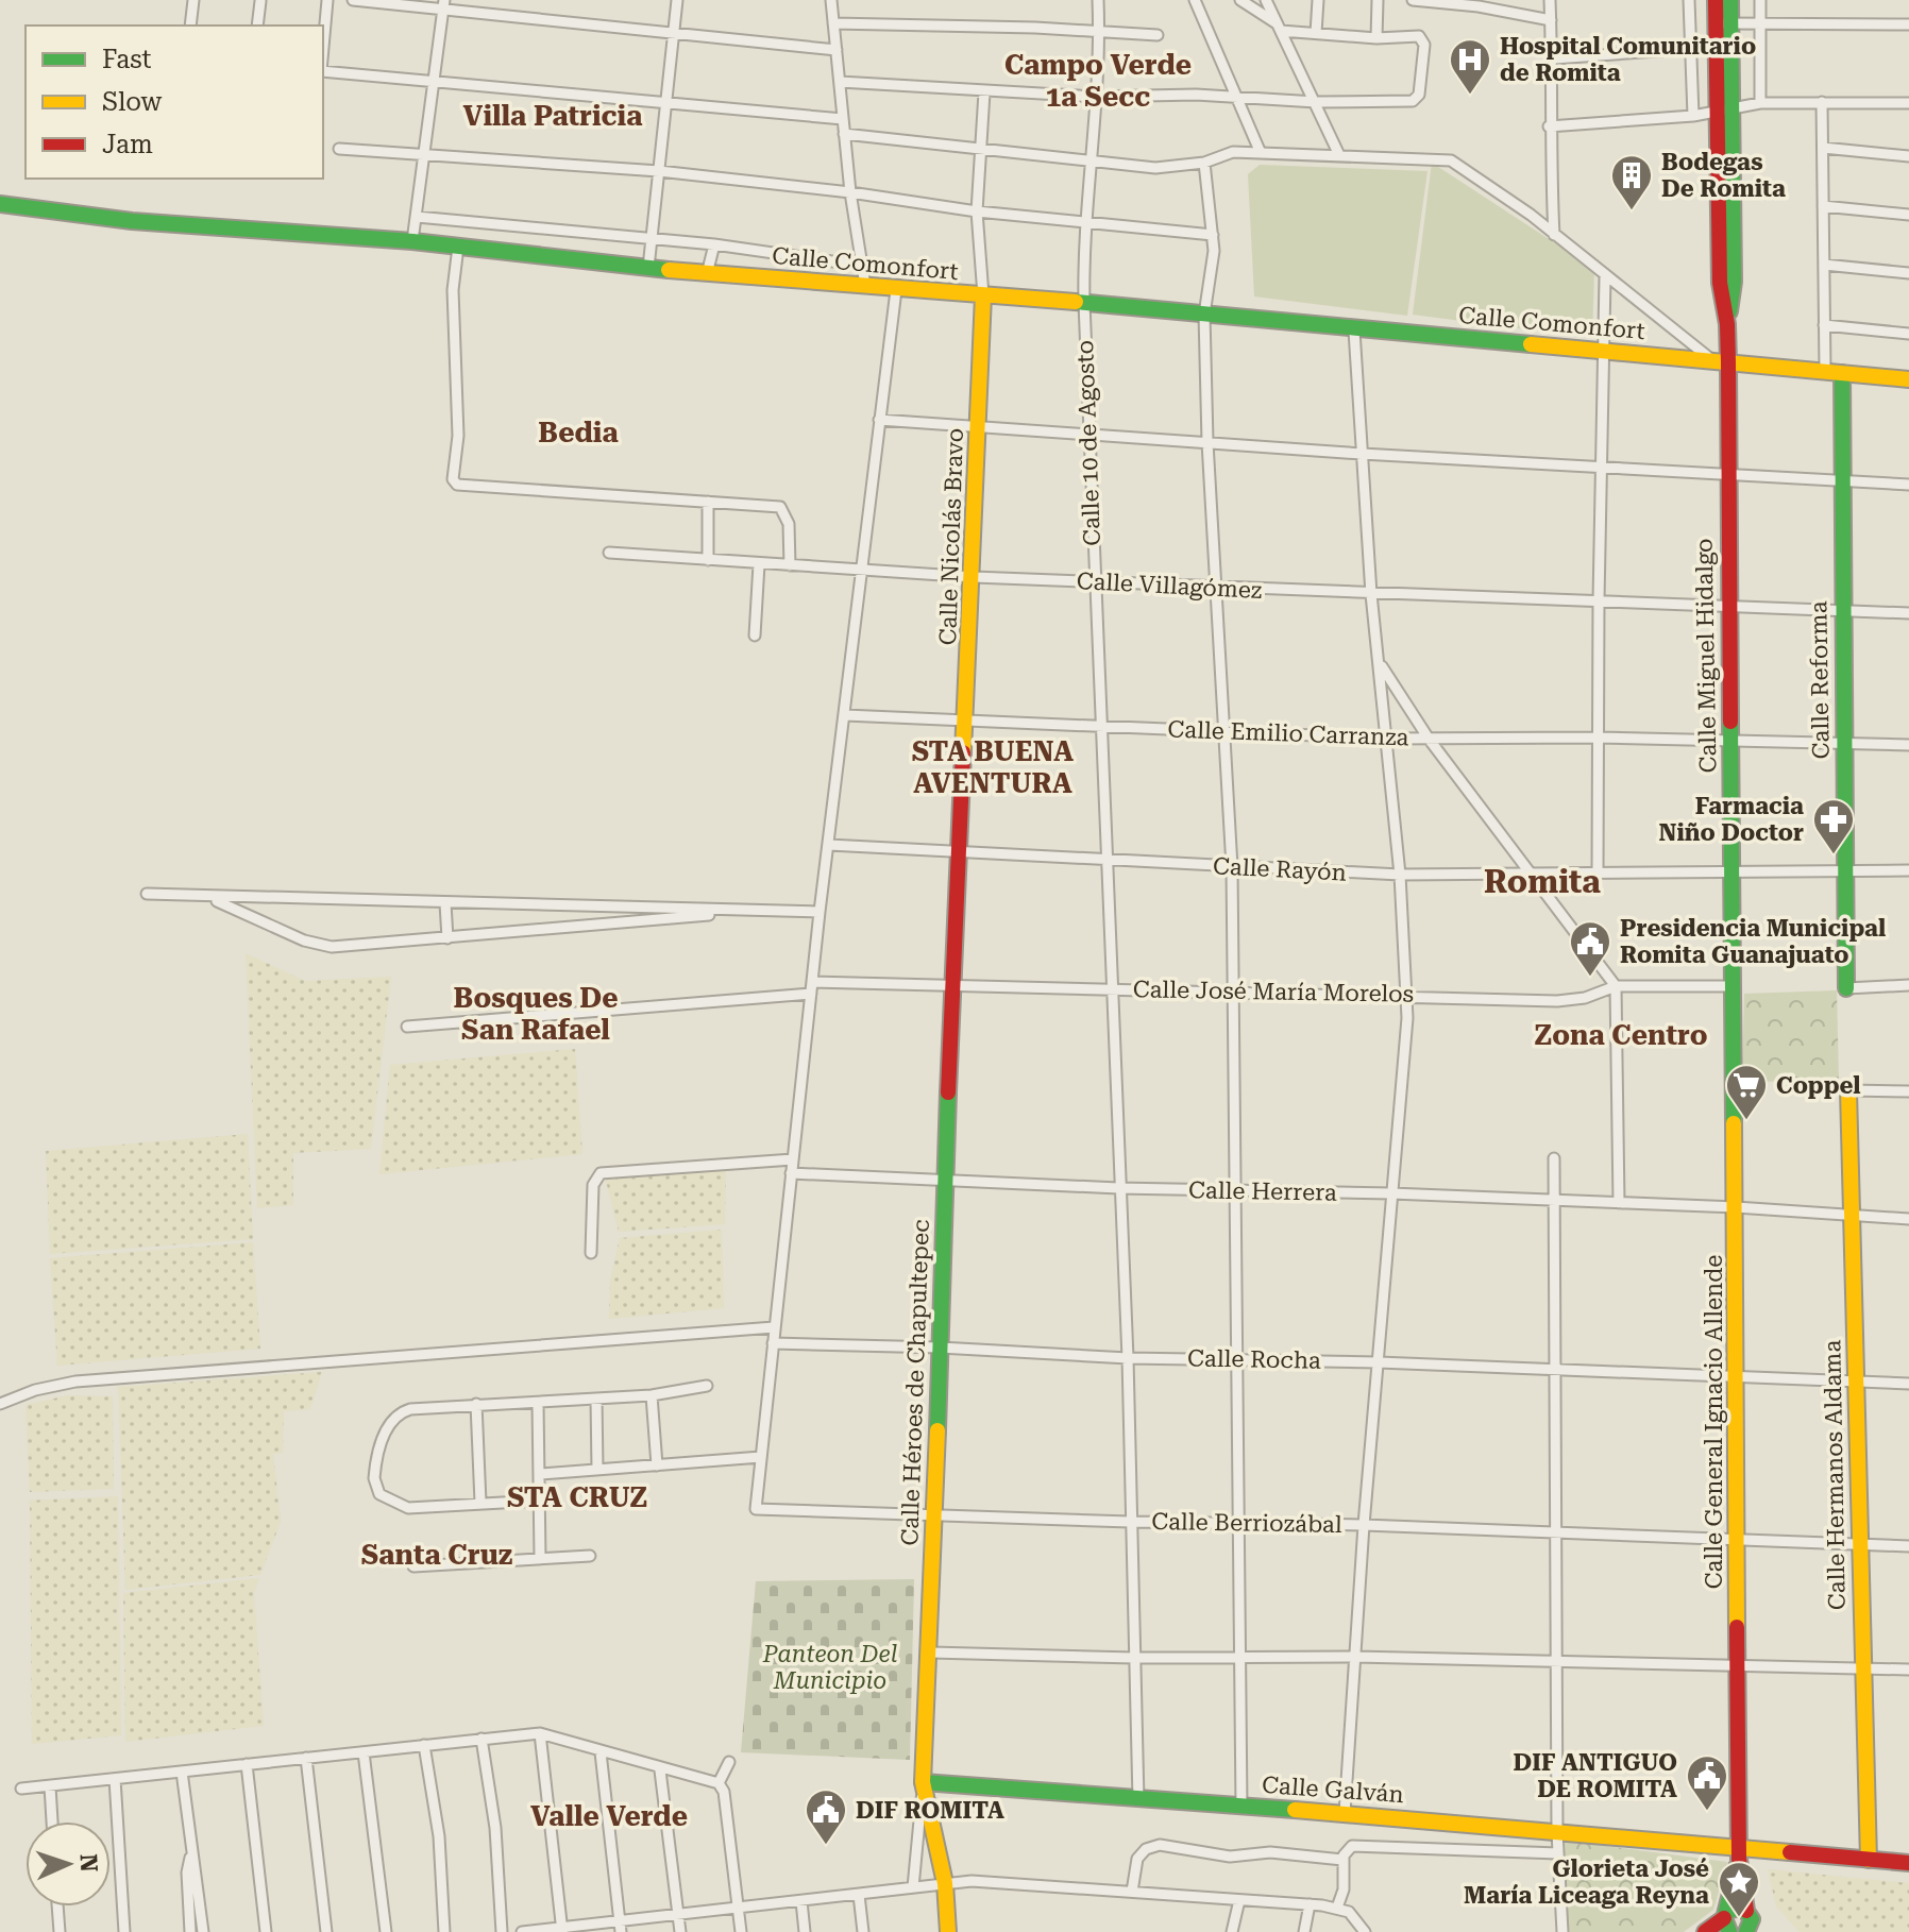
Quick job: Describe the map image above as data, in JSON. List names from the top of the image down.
{
  "streets": {
    "street": [
      "Calle Comonfort",
      "Calle 10 de Agosto",
      "Calle Nicolás Bravo",
      "Calle Villagómez",
      "Calle Miguel Hidalgo",
      "Calle Reforma",
      "Calle Emilio Carranza",
      "Calle Rayón",
      "Calle José María Morelos",
      "Calle Herrera",
      "Calle Rocha",
      "Calle Héroes de Chapultepec",
      "Calle General Ignacio Allende",
      "Calle Hermanos Aldama",
      "Calle Berriozábal",
      "Calle Galván"
    ]
  },
  "crossings": [
    ["Calle Comonfort", "Calle 10 de Agosto"],
    ["Calle Comonfort", "Calle Nicolás Bravo"],
    ["Calle Comonfort", "Calle Miguel Hidalgo"],
    ["Calle Comonfort", "Calle Reforma"],
    ["Calle 10 de Agosto", "Calle Villagómez"],
    ["Calle 10 de Agosto", "Calle Emilio Carranza"],
    ["Calle 10 de Agosto", "Calle Rayón"],
    ["Calle 10 de Agosto", "Calle José María Morelos"],
    ["Calle 10 de Agosto", "Calle Herrera"],
    ["Calle 10 de Agosto", "Calle Rocha"],
    ["Calle 10 de Agosto", "Calle Berriozábal"],
    ["Calle 10 de Agosto", "Calle Galván"],
    ["Calle Nicolás Bravo", "Calle Villagómez"],
    ["Calle Nicolás Bravo", "Calle Emilio Carranza"],
    ["Calle Nicolás Bravo", "Calle Rayón"],
    ["Calle Nicolás Bravo", "Calle José María Morelos"],
    ["Calle Nicolás Bravo", "Calle Héroes de Chapultepec"],
    ["Calle Villagómez", "Calle Miguel Hidalgo"],
    ["Calle Villagómez", "Calle Reforma"],
    ["Calle Miguel Hidalgo", "Calle Emilio Carranza"],
    ["Calle Miguel Hidalgo", "Calle Rayón"],
    ["Calle Miguel Hidalgo", "Calle José María Morelos"],
    ["Calle Miguel Hidalgo", "Calle General Ignacio Allende"],
    ["Calle Reforma", "Calle Emilio Carranza"],
    ["Calle Reforma", "Calle Rayón"],
    ["Calle José María Morelos", "Calle Héroes de Chapultepec"],
    ["Calle José María Morelos", "Calle General Ignacio Allende"],
    ["Calle Herrera", "Calle Héroes de Chapultepec"],
    ["Calle Herrera", "Calle General Ignacio Allende"],
    ["Calle Herrera", "Calle Hermanos Aldama"],
    ["Calle Rocha", "Calle Héroes de Chapultepec"],
    ["Calle Rocha", "Calle General Ignacio Allende"],
    ["Calle Rocha", "Calle Hermanos Aldama"],
    ["Calle Héroes de Chapultepec", "Calle Berriozábal"],
    ["Calle Héroes de Chapultepec", "Calle Galván"],
    ["Calle General Ignacio Allende", "Calle Berriozábal"],
    ["Calle General Ignacio Allende", "Calle Galván"],
    ["Calle Hermanos Aldama", "Calle Berriozábal"],
    ["Calle Hermanos Aldama", "Calle Galván"]
  ],
  "districts": [
    "Campo Verde 1a Secc",
    "Villa Patricia",
    "Bedia",
    "STA BUENA AVENTURA",
    "Romita",
    "Bosques De San Rafael",
    "Zona Centro",
    "STA CRUZ",
    "Santa Cruz",
    "Valle Verde"
  ],
  "parks": ["Panteon Del Municipio"],
  "places": {
    "hospital": ["Hospital Comunitario de Romita"],
    "building": ["Bodegas De Romita"],
    "pharmacy": ["Farmacia Niño Doctor"],
    "public building": ["Presidencia Municipal Romita Guanajuato", "DIF ANTIGUO DE ROMITA", "DIF ROMITA"],
    "supermarket": ["Coppel"],
    "place": ["Glorieta José María Liceaga Reyna"]
  },
  "legend": ["Fast", "Slow", "Jam"],
  "north": "right"
}
